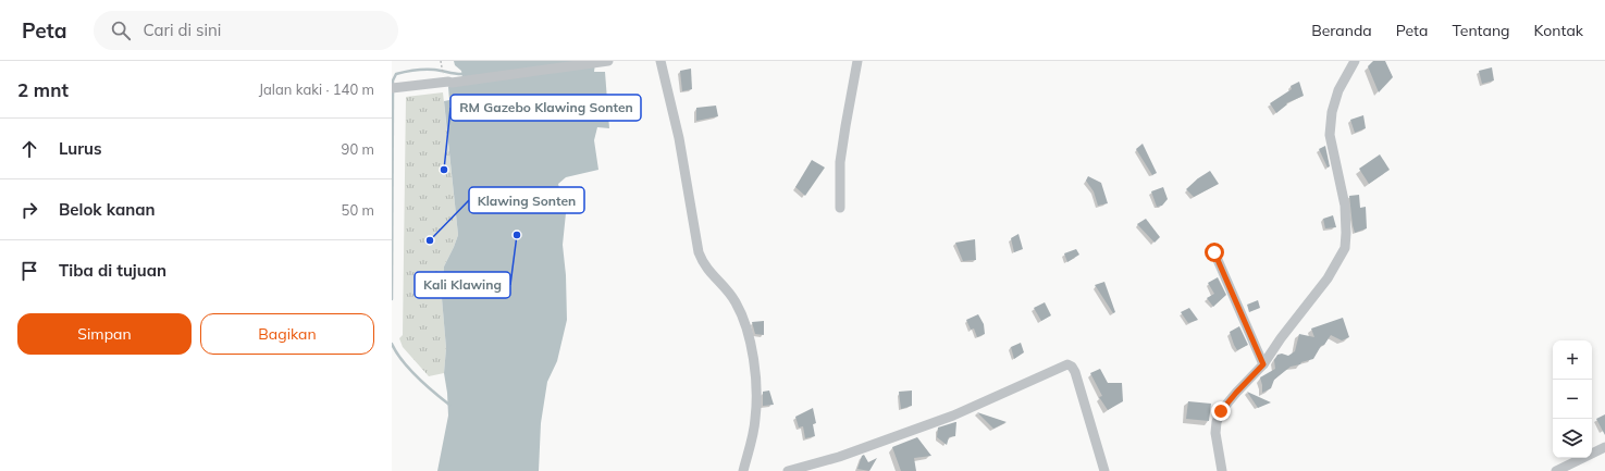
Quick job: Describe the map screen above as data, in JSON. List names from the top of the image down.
{
  "places": ["RM Gazebo Klawing Sonten", "Kali Klawing", "Klawing Sonten"],
  "page": {
    "header": "Peta",
    "search": "Cari di sini",
    "nav": [
      "Beranda",
      "Peta",
      "Tentang",
      "Kontak"
    ],
    "heading": ["2 mnt", "Jalan kaki · 140 m"],
    "list": [
      ["Lurus", "90 m"],
      ["Belok kanan", "50 m"],
      "Tiba di tujuan"
    ],
    "buttons": ["Simpan", "Bagikan"],
    "map_buttons": ["+", "−"]
  }
}
